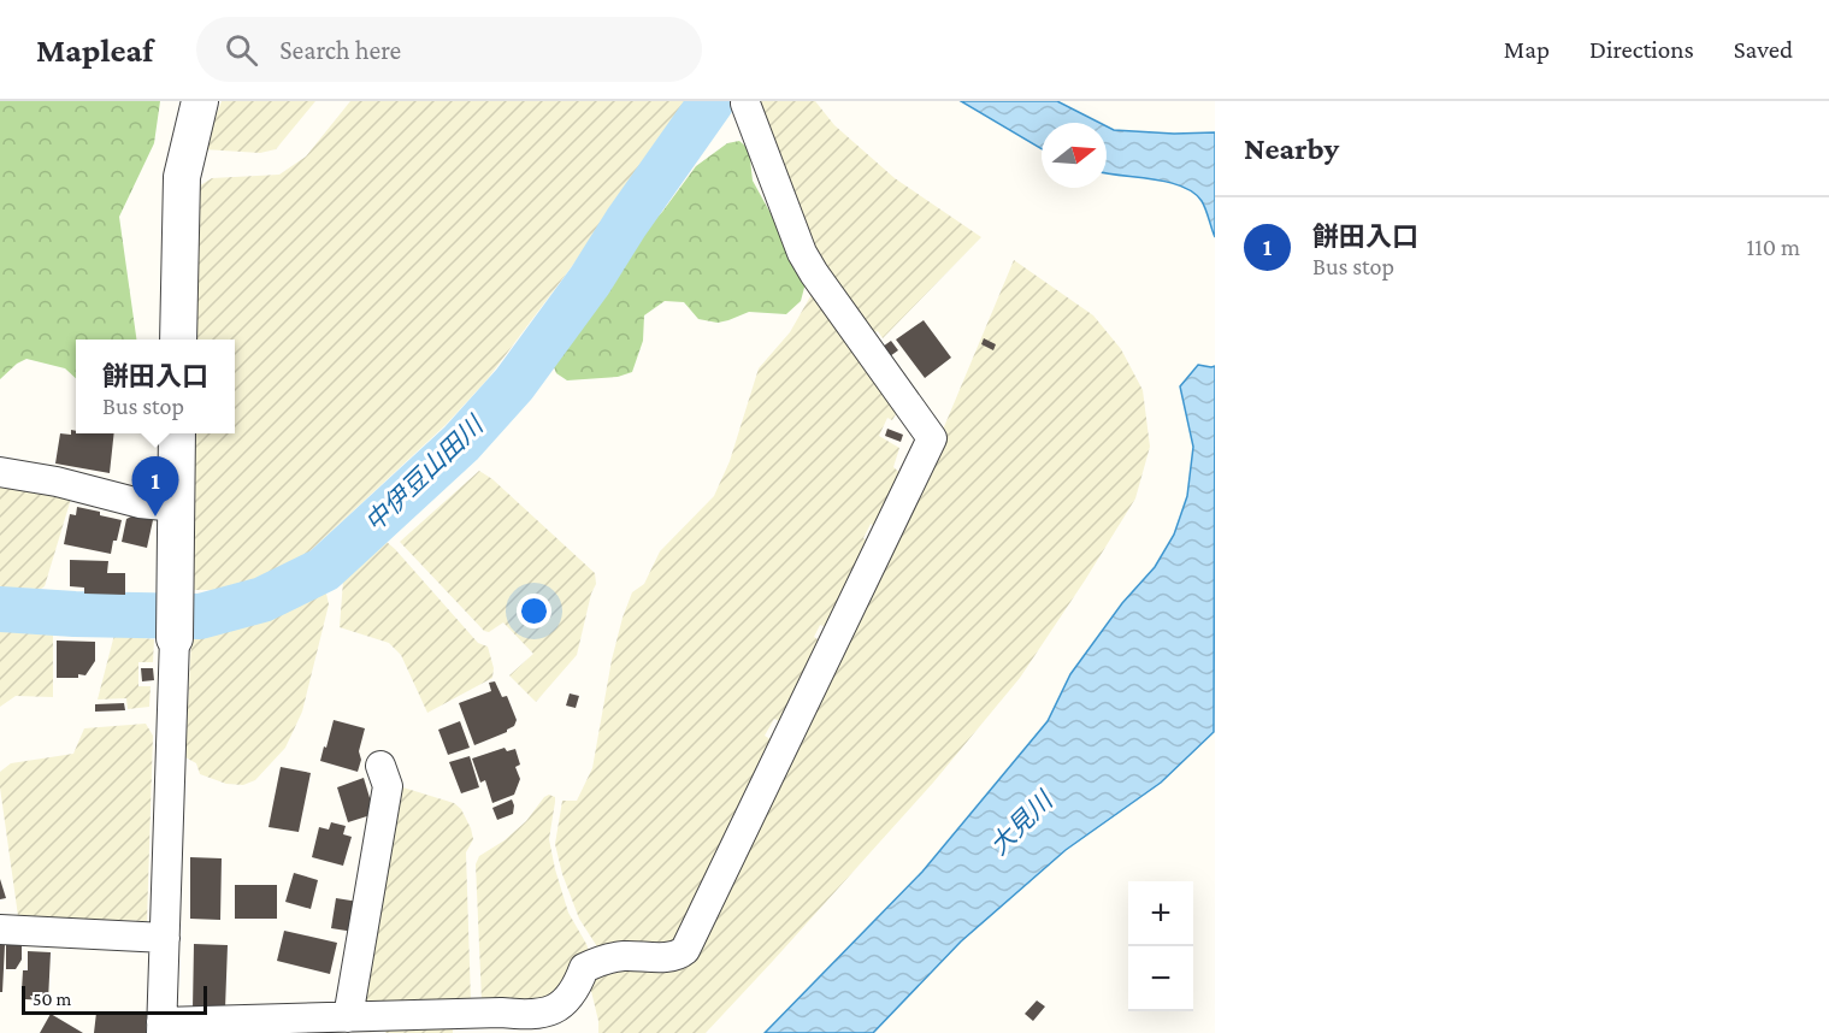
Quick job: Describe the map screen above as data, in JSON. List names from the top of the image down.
{
  "water": ["中伊豆山田川", "大見川"],
  "scale_bar": "50 m",
  "north": "right",
  "page": {
    "header": "Mapleaf",
    "search": "Search here",
    "nav": ["Map", "Directions", "Saved"],
    "heading": "Nearby",
    "list": [
      {
        "mark": "1",
        "name": "餅田入口",
        "note": "Bus stop",
        "value": "110 m"
      }
    ],
    "popup": ["餅田入口", "Bus stop"],
    "pins": "1",
    "map_buttons": ["+", "−"],
    "scale": "50 m"
  }
}
